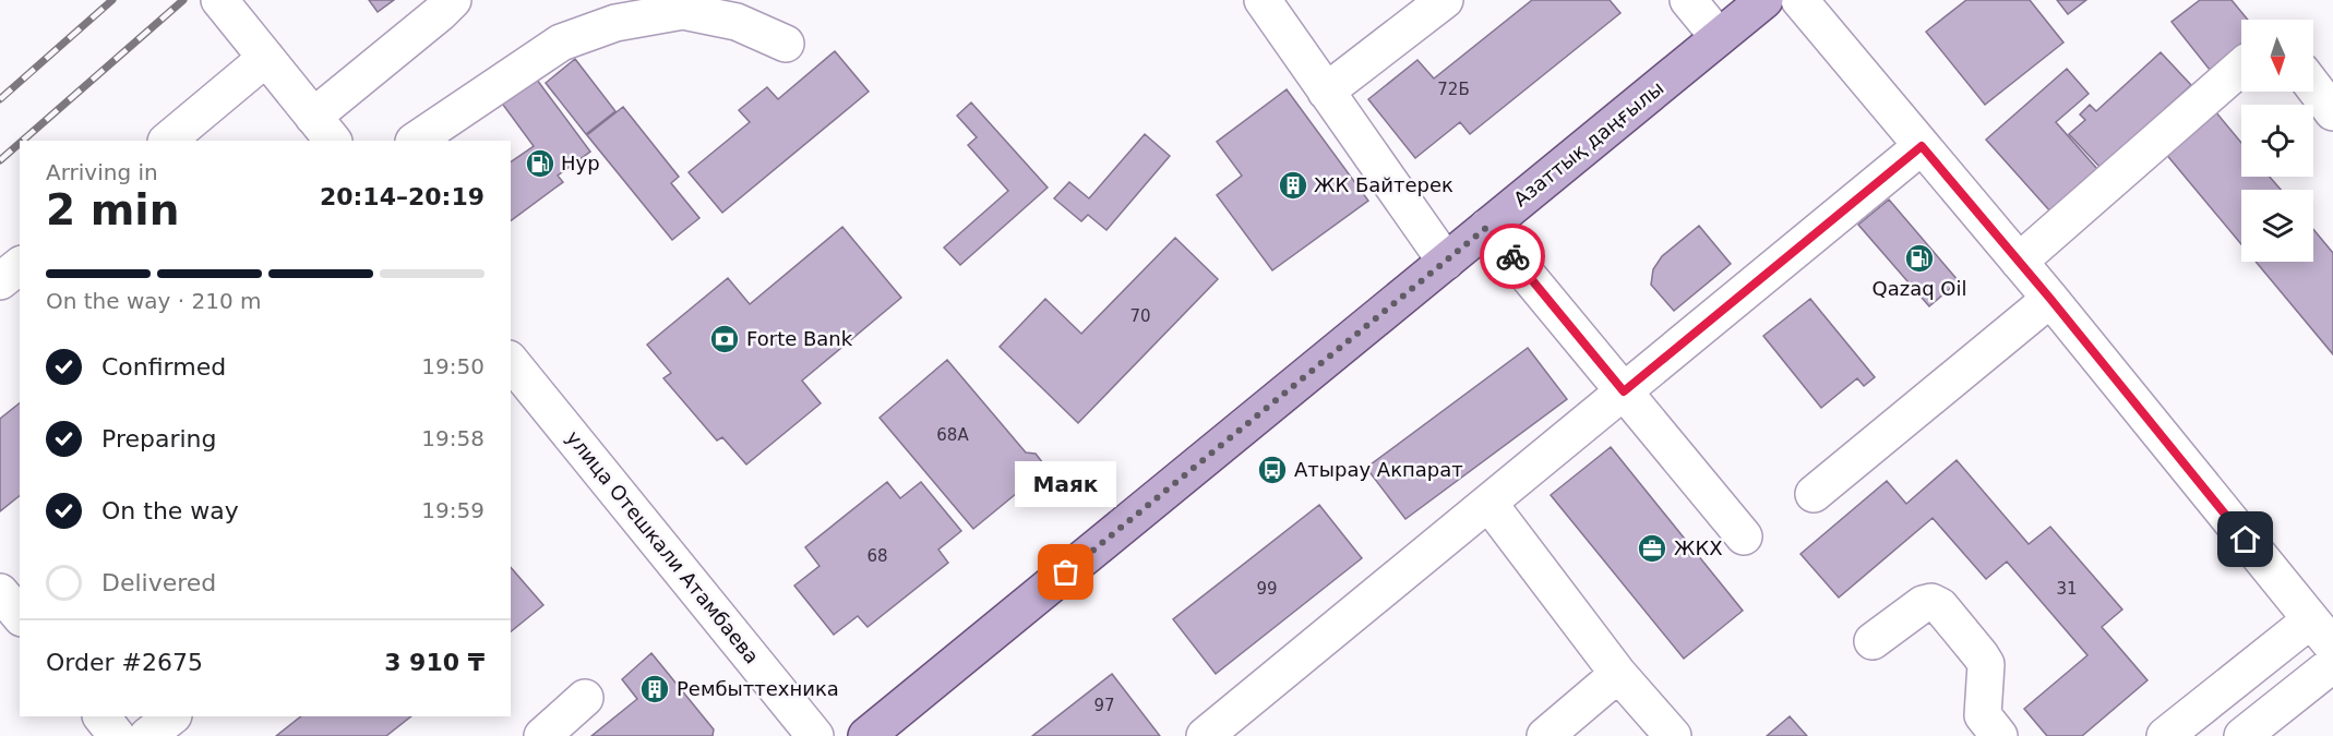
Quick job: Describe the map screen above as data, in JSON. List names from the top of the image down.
{
  "streets": {
    "main road": ["Азаттық даңғылы"],
    "street": ["улица Отешкали Атамбаева"]
  },
  "places": {
    "fuel station": ["Нур", "Qazaq Oil"],
    "building": ["ЖК Байтерек", "Рембыттехника"],
    "bank": ["Forte Bank"],
    "bus stop": ["Атырау Акпарат"],
    "office": ["ЖКХ"],
    "other": ["Маяк"]
  },
  "house_numbers": [
    "72Б",
    "70",
    "68А",
    "68",
    "99",
    "31",
    "97"
  ],
  "north": "bottom",
  "page": {
    "heading": ["2 min", "Arriving in", "20:14–20:19"],
    "panel": ["Order #2675", "3 910 ₸"],
    "bar": "On the way · 210 m",
    "list": [
      ["Confirmed", "19:50"],
      ["Preparing", "19:58"],
      ["On the way", "19:59"],
      "Delivered"
    ],
    "bubble": "Маяк"
  }
}
